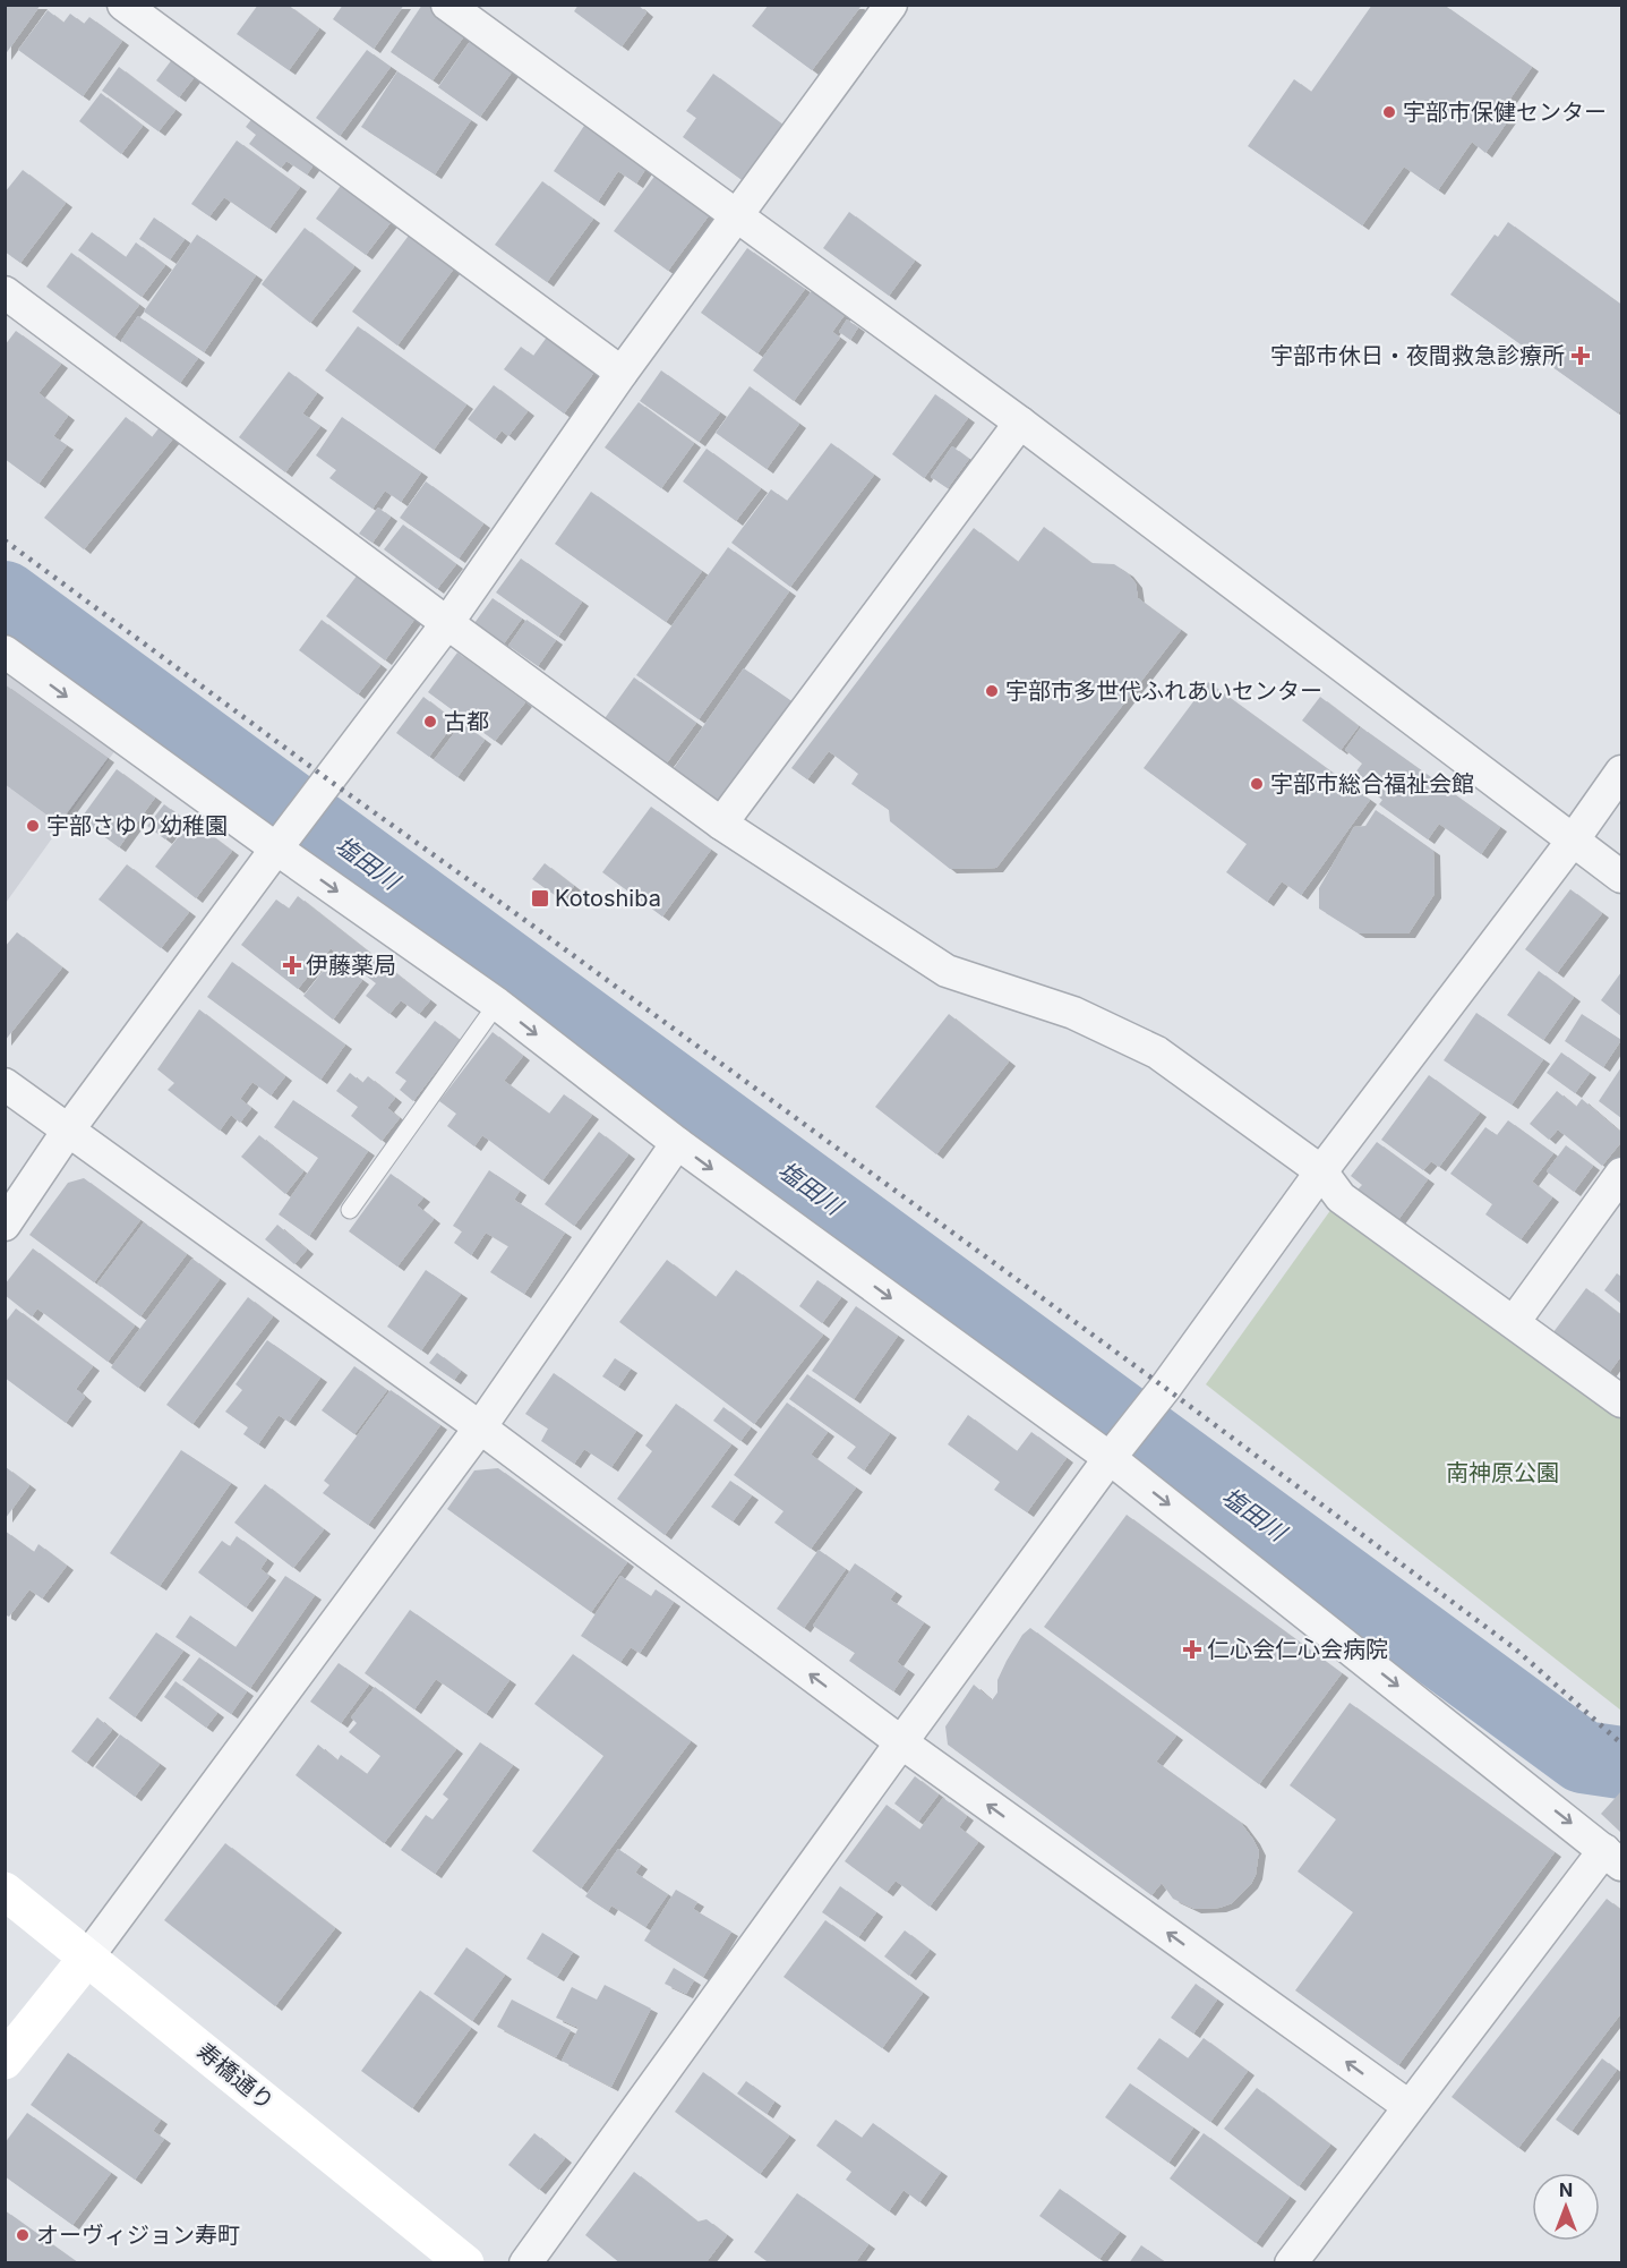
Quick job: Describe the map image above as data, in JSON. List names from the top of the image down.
{
  "streets": {
    "street": ["寿橋通り"]
  },
  "water": ["塩田川"],
  "parks": ["南神原公園"],
  "places": {
    "other": [
      "宇部市保健センター",
      "宇部市多世代ふれあいセンター",
      "古都",
      "宇部市総合福祉会館",
      "宇部さゆり幼稚園",
      "オーヴィジョン寿町"
    ],
    "health": ["宇部市休日・夜間救急診療所", "伊藤薬局", "仁心会仁心会病院"],
    "transit": ["Kotoshiba"]
  },
  "north": "top"
}
